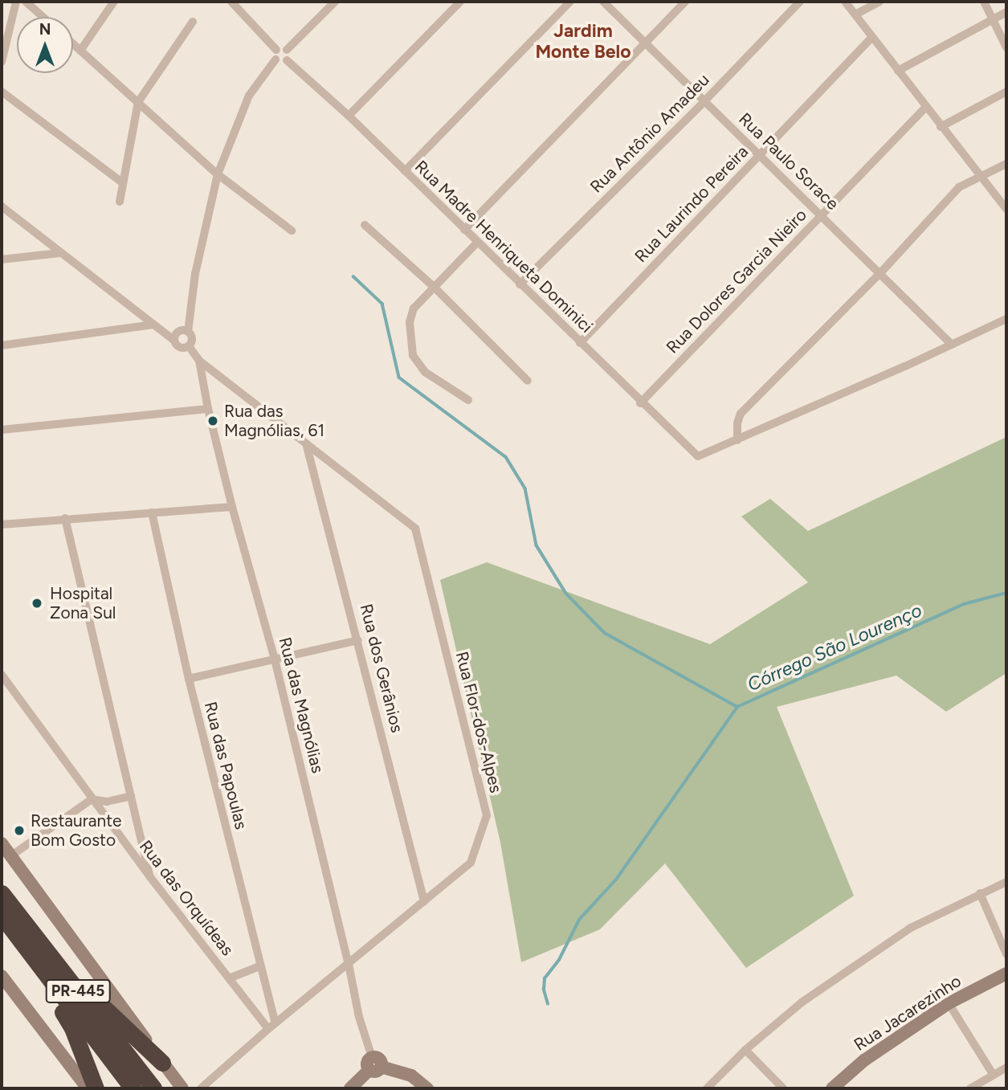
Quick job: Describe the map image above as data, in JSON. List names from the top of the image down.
{
  "streets": {
    "highway": ["PR-445"],
    "street": [
      "Rua Antônio Amadeu",
      "Rua Paulo Sorace",
      "Rua Laurindo Pereira",
      "Rua Madre Henriqueta Dominici",
      "Rua Dolores Garcia Nieiro",
      "Rua dos Gerânios",
      "Rua das Magnólias",
      "Rua Flor-dos-Alpes",
      "Rua das Papoulas",
      "Rua das Orquídeas",
      "Rua Jacarezinho"
    ]
  },
  "crossings": [
    ["Rua Antônio Amadeu", "Rua Paulo Sorace"],
    ["Rua Antônio Amadeu", "Rua Madre Henriqueta Dominici"],
    ["Rua Paulo Sorace", "Rua Laurindo Pereira"],
    ["Rua Paulo Sorace", "Rua Dolores Garcia Nieiro"],
    ["Rua Laurindo Pereira", "Rua Madre Henriqueta Dominici"],
    ["Rua Madre Henriqueta Dominici", "Rua Dolores Garcia Nieiro"],
    ["Rua dos Gerânios", "Rua Flor-dos-Alpes"],
    ["Rua das Magnólias", "Rua Flor-dos-Alpes"],
    ["Rua Flor-dos-Alpes", "Rua das Papoulas"],
    ["Rua Flor-dos-Alpes", "Rua das Orquídeas"],
    ["Rua das Papoulas", "Rua das Orquídeas"]
  ],
  "districts": ["Jardim Monte Belo"],
  "water": ["Córrego São Lourenço"],
  "places": ["Rua das Magnólias, 61", "Hospital Zona Sul", "Restaurante Bom Gosto"],
  "north": "top"
}
